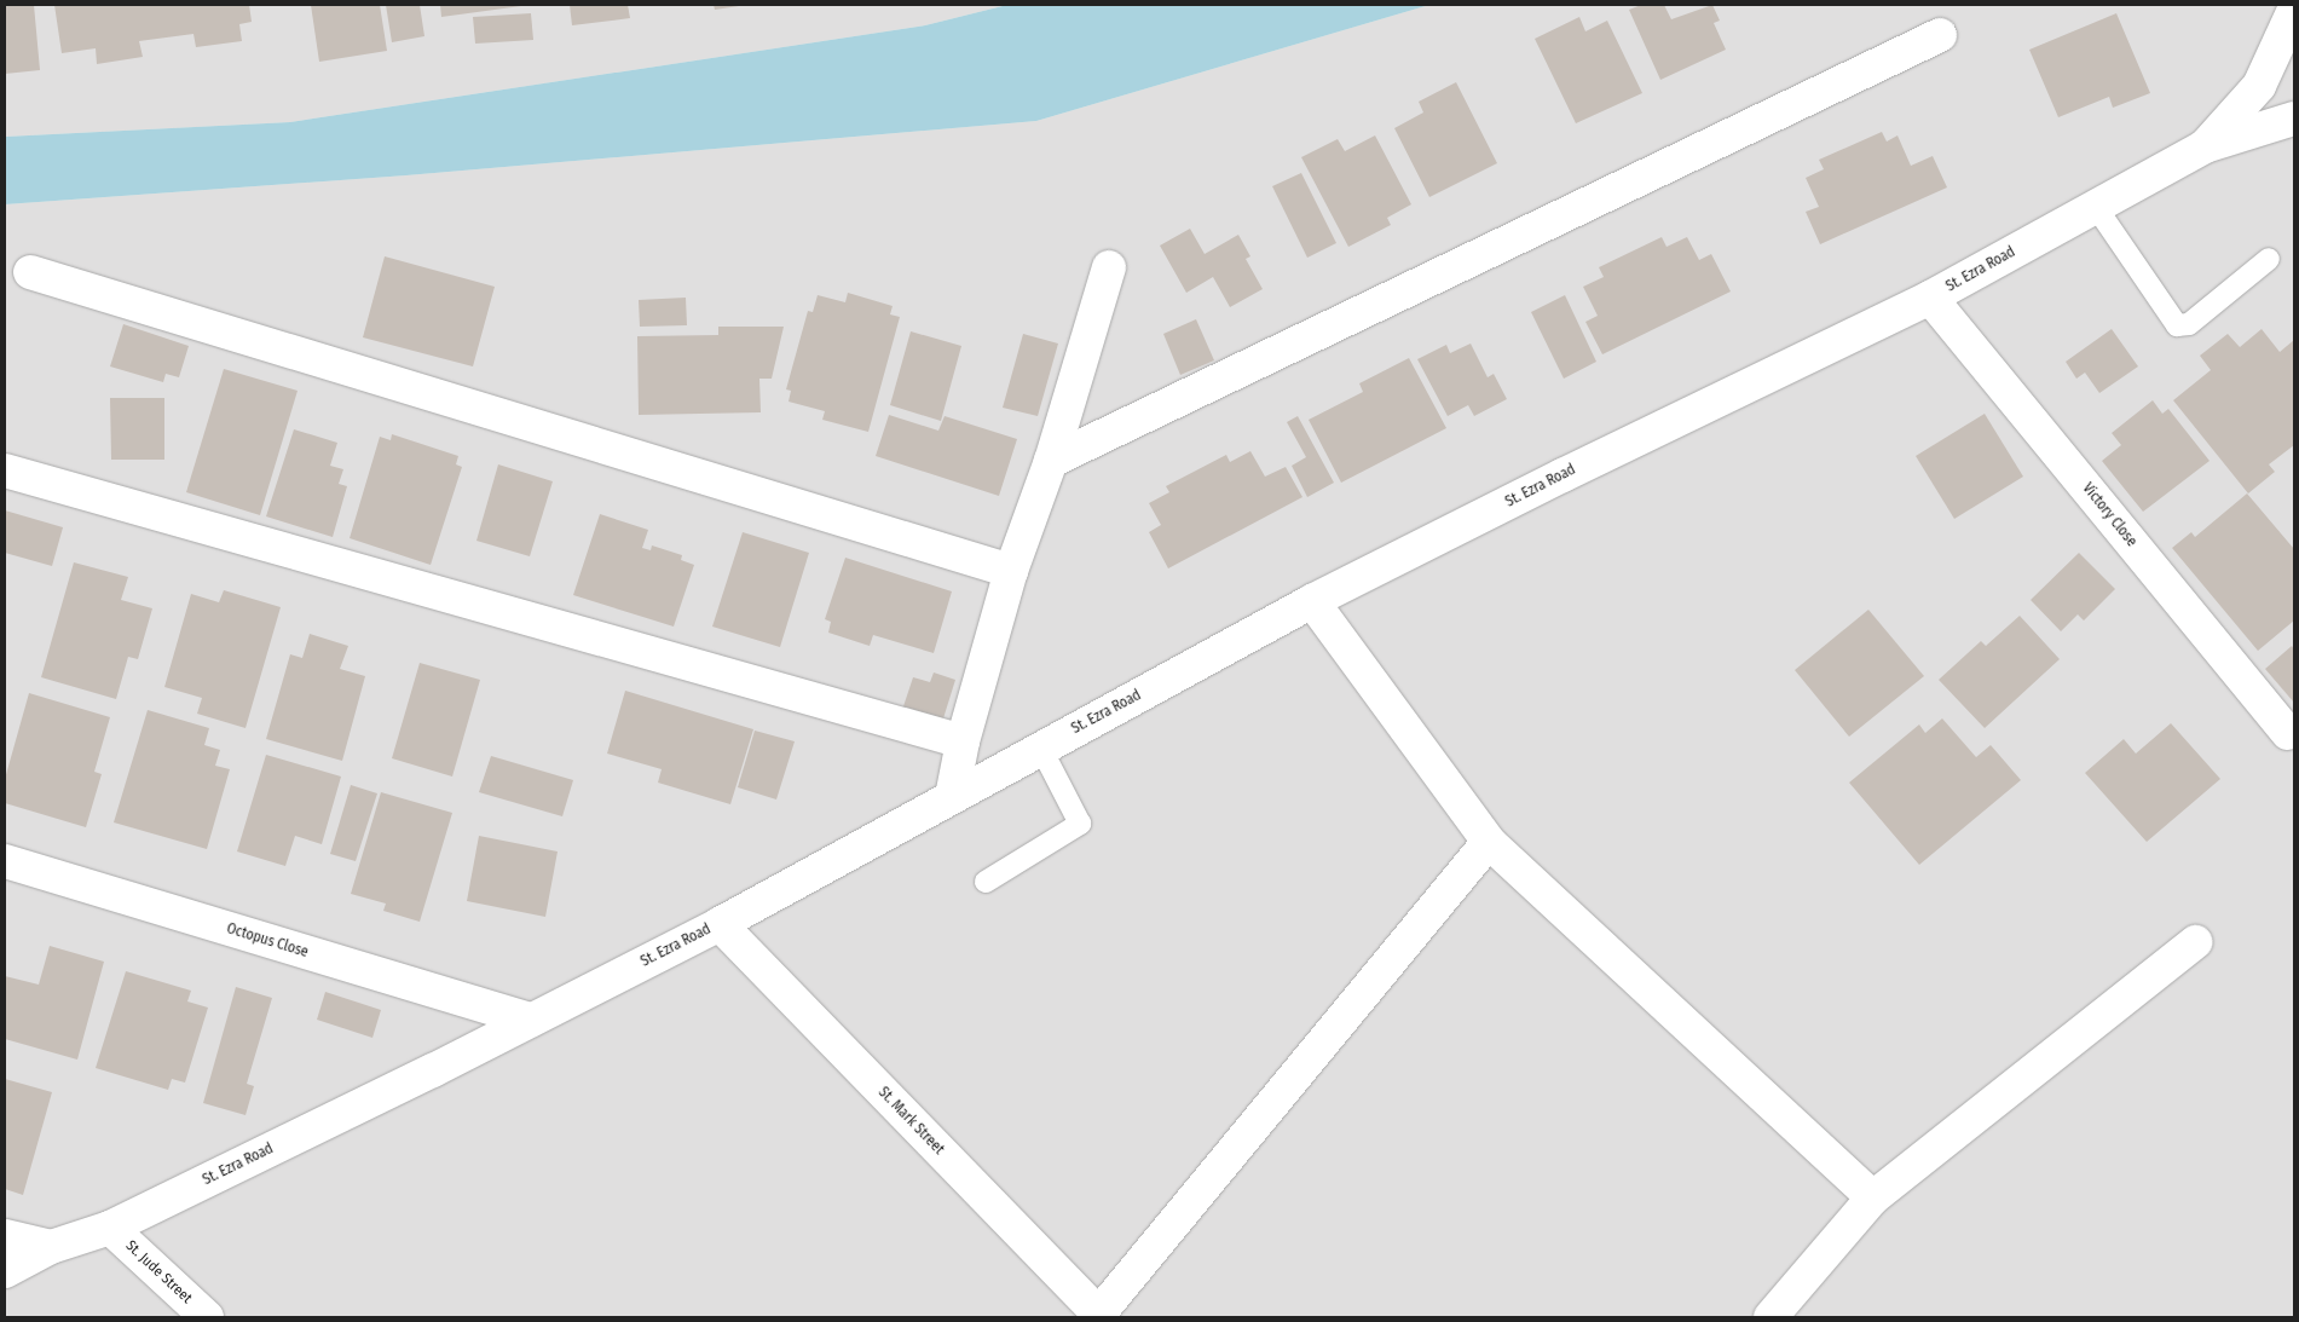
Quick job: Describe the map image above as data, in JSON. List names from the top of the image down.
{
  "streets": {
    "street": [
      "St. Ezra Road",
      "Victory Close",
      "Octopus Close",
      "St. Mark Street",
      "St. Jude Street"
    ]
  },
  "crossings": [
    ["St. Ezra Road", "Victory Close"],
    ["St. Ezra Road", "Octopus Close"],
    ["St. Ezra Road", "St. Mark Street"],
    ["St. Ezra Road", "St. Jude Street"]
  ]
}
